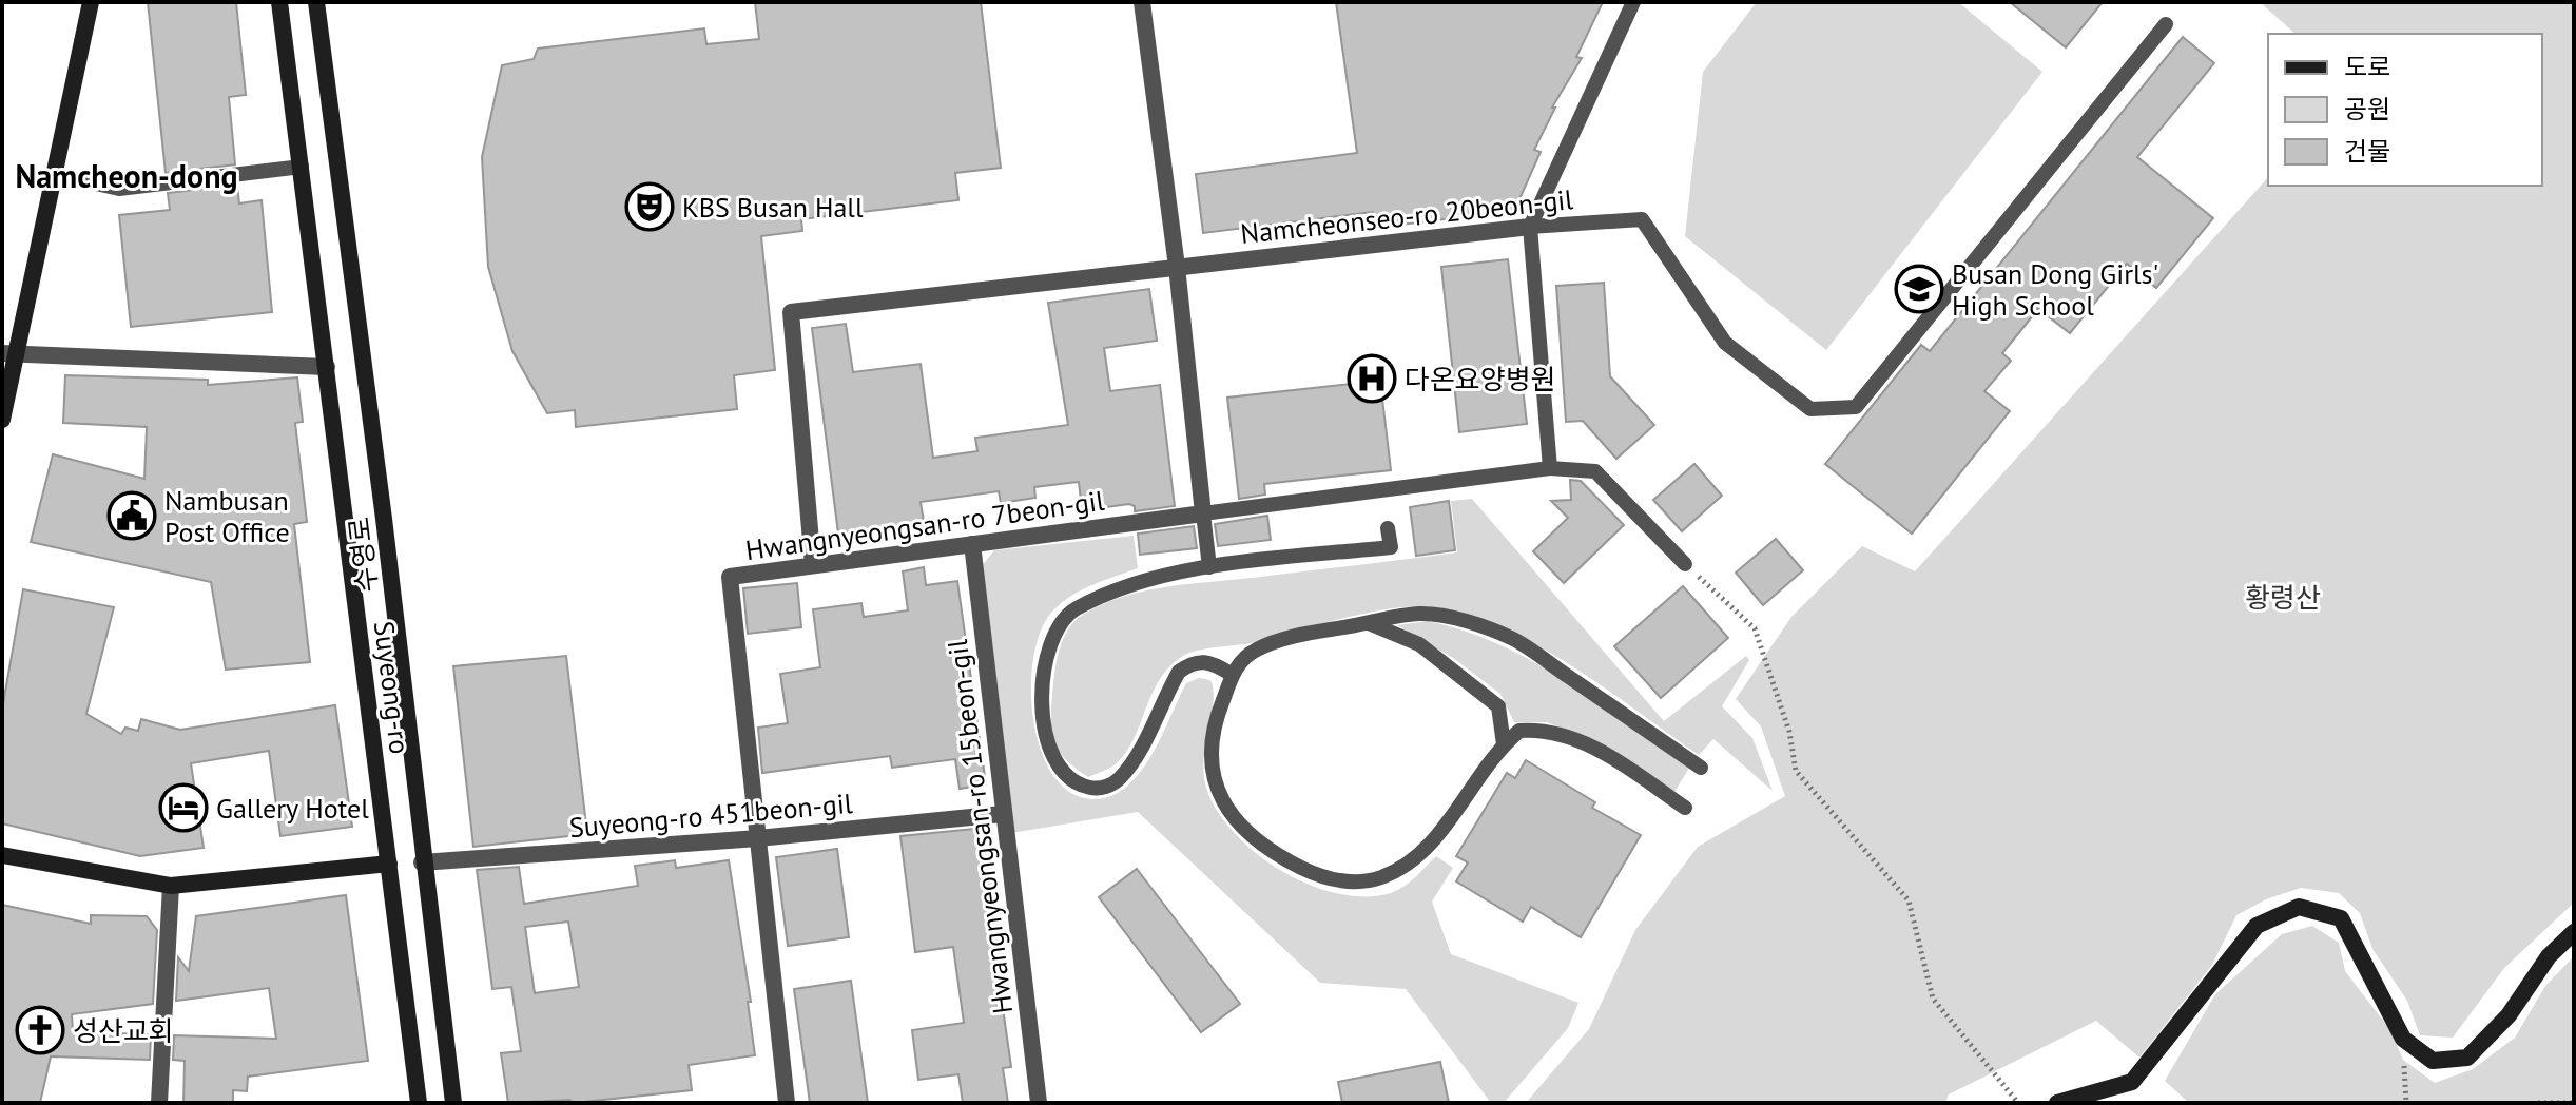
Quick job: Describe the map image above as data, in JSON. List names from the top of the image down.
{
  "streets": {
    "main road": ["수영로", "Suyeong-ro"],
    "street": [
      "Namcheonseo-ro 20beon-gil",
      "Hwangnyeongsan-ro 7beon-gil",
      "Suyeong-ro 451beon-gil",
      "Hwangnyeongsan-ro 15beon-gil"
    ]
  },
  "crossings": [
    ["Namcheonseo-ro 20beon-gil", "Hwangnyeongsan-ro 7beon-gil"],
    ["Hwangnyeongsan-ro 7beon-gil", "Suyeong-ro 451beon-gil"],
    ["Hwangnyeongsan-ro 7beon-gil", "Hwangnyeongsan-ro 15beon-gil"],
    ["수영로", "Suyeong-ro 451beon-gil"],
    ["Suyeong-ro 451beon-gil", "Hwangnyeongsan-ro 15beon-gil"]
  ],
  "districts": ["Namcheon-dong"],
  "parks": ["황령산"],
  "places": {
    "theatre": ["KBS Busan Hall"],
    "school or university": ["Busan Dong Girls' High School"],
    "hospital": ["다온요양병원"],
    "public building": ["Nambusan Post Office"],
    "hotel": ["Gallery Hotel"],
    "church": ["성산교회"]
  },
  "legend": ["도로", "공원", "건물"]
}
